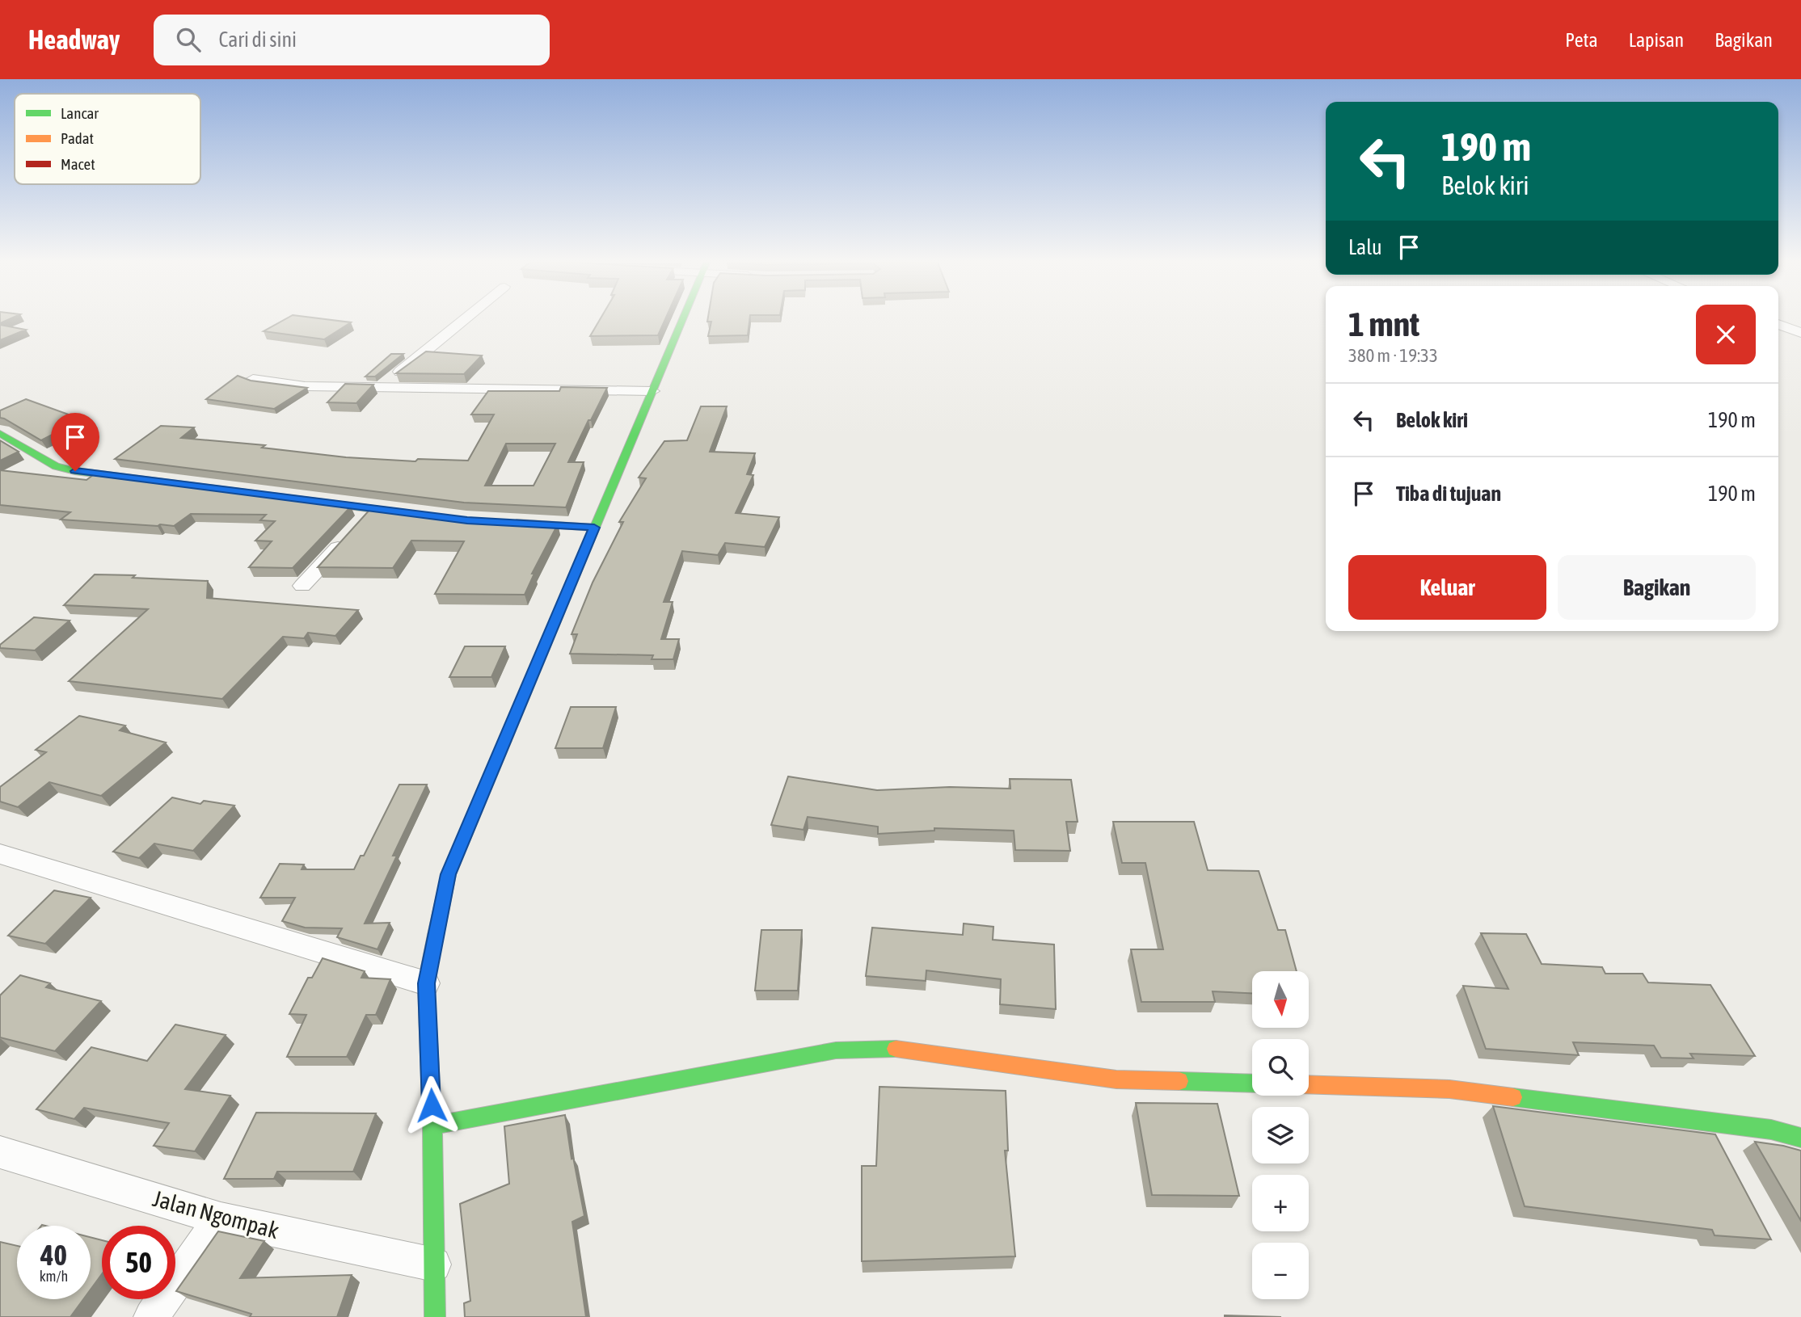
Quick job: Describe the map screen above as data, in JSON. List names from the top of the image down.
{
  "streets": {
    "street": ["Jalan Ngompak"]
  },
  "legend": ["Lancar", "Padat", "Macet"],
  "north": "bottom",
  "page": {
    "header": "Headway",
    "search": "Cari di sini",
    "nav": ["Peta", "Lapisan", "Bagikan"],
    "turn": ["190 m", "Belok kiri"],
    "then": "Lalu",
    "heading": ["1 mnt", "380 m · 19:33"],
    "list": [
      {
        "name": "Belok kiri",
        "value": "190 m"
      },
      {
        "name": "Tiba di tujuan",
        "value": "190 m"
      }
    ],
    "buttons": ["Keluar", "Bagikan"],
    "map_buttons": ["+", "−"],
    "speed": "40 km/h",
    "limit": "50"
  }
}
